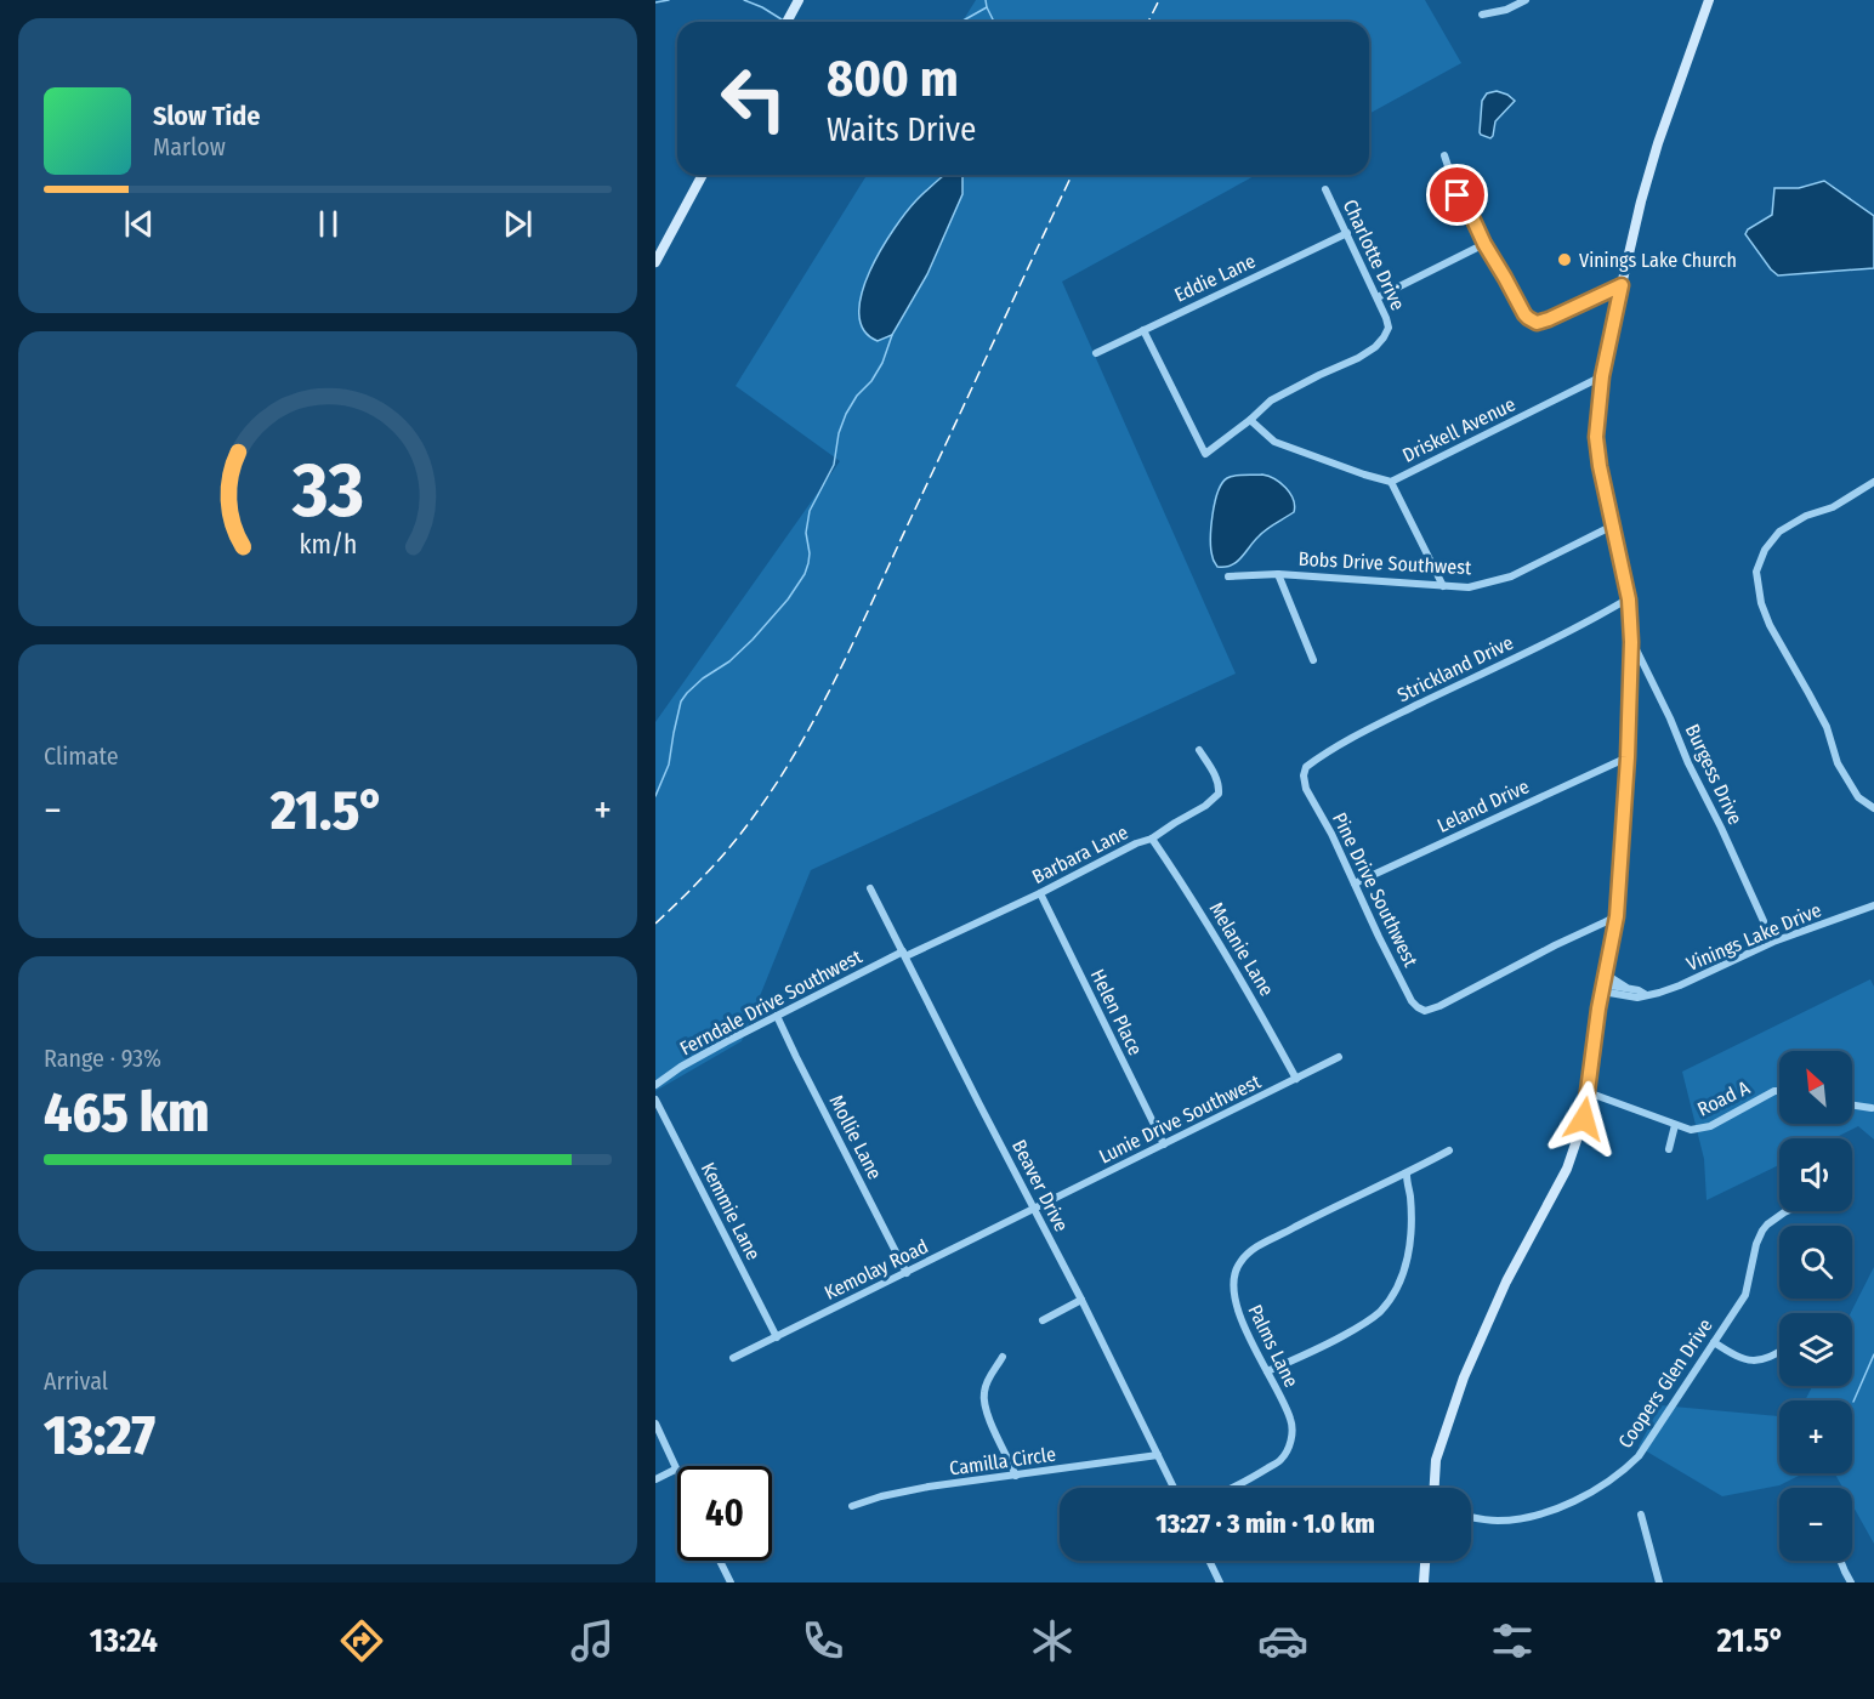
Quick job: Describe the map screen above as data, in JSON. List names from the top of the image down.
{
  "streets": {
    "street": [
      "Charlotte Drive",
      "Eddie Lane",
      "Driskell Avenue",
      "Bobs Drive Southwest",
      "Strickland Drive",
      "Burgess Drive",
      "Leland Drive",
      "Barbara Lane",
      "Pine Drive Southwest",
      "Vinings Lake Drive",
      "Melanie Lane",
      "Ferndale Drive Southwest",
      "Helen Place",
      "Road A",
      "Lunie Drive Southwest",
      "Mollie Lane",
      "Beaver Drive",
      "Kemmie Lane",
      "Kemolay Road",
      "Palms Lane",
      "Coopers Glen Drive",
      "Camilla Circle"
    ]
  },
  "crossings": [
    ["Charlotte Drive", "Eddie Lane"],
    ["Charlotte Drive", "Driskell Avenue"],
    ["Strickland Drive", "Pine Drive Southwest"],
    ["Leland Drive", "Pine Drive Southwest"],
    ["Barbara Lane", "Melanie Lane"],
    ["Barbara Lane", "Ferndale Drive Southwest"],
    ["Barbara Lane", "Helen Place"],
    ["Barbara Lane", "Beaver Drive"],
    ["Melanie Lane", "Lunie Drive Southwest"],
    ["Ferndale Drive Southwest", "Mollie Lane"],
    ["Ferndale Drive Southwest", "Beaver Drive"],
    ["Helen Place", "Lunie Drive Southwest"],
    ["Lunie Drive Southwest", "Beaver Drive"],
    ["Lunie Drive Southwest", "Kemolay Road"],
    ["Mollie Lane", "Kemolay Road"],
    ["Beaver Drive", "Kemolay Road"],
    ["Beaver Drive", "Camilla Circle"],
    ["Kemmie Lane", "Kemolay Road"]
  ],
  "places": ["Vinings Lake Church"],
  "north": "top left",
  "page": {
    "turn": ["800 m", "Waits Drive"],
    "song": ["Slow Tide", "Marlow"],
    "tile": [
      "Climate",
      ["Range · 93%", "465 km"],
      ["Arrival", "13:27"]
    ],
    "heat": ["−", "21.5°", "+"],
    "map_buttons": ["+", "−"],
    "limit": "40",
    "trip": "13:27 · 3 min · 1.0 km",
    "tabs": ["13:24", "21.5°"],
    "gauge": ["33", "km/h"]
  }
}
